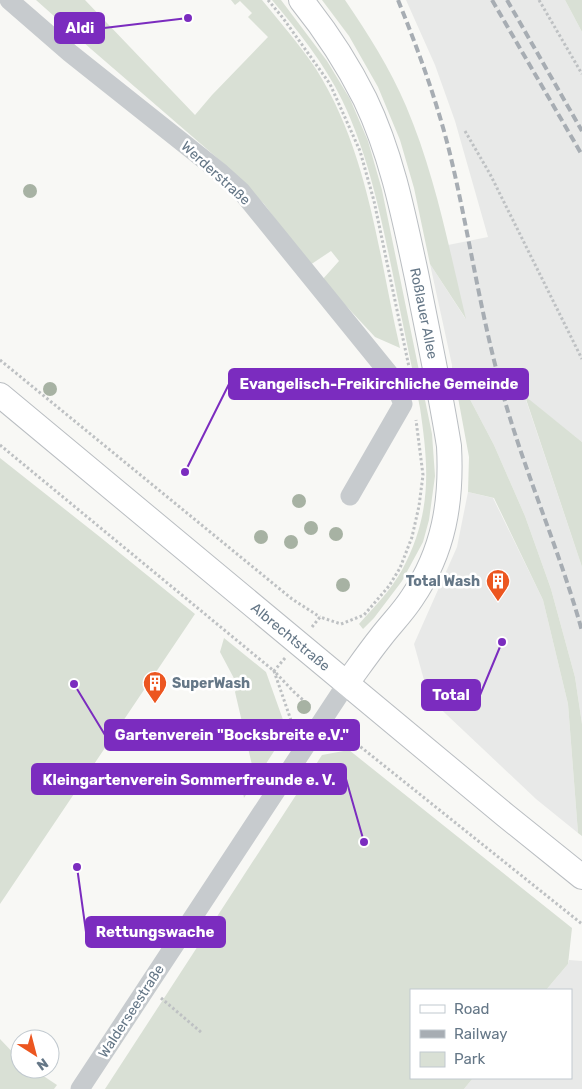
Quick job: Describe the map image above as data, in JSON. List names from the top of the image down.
{
  "streets": {
    "main road": ["Roßlauer Allee", "Albrechtstraße"],
    "street": ["Werderstraße", "Walderseestraße"]
  },
  "crossings": [
    ["Roßlauer Allee", "Albrechtstraße"],
    ["Roßlauer Allee", "Walderseestraße"],
    ["Albrechtstraße", "Walderseestraße"]
  ],
  "places": {
    "other": [
      "Aldi",
      "Evangelisch-Freikirchliche Gemeinde",
      "Total",
      "Gartenverein \"Bocksbreite e.V.\"",
      "Kleingartenverein Sommerfreunde e. V.",
      "Rettungswache"
    ],
    "building": ["Total Wash", "SuperWash"]
  },
  "legend": ["Road", "Railway", "Park"],
  "north": "bottom right"
}
